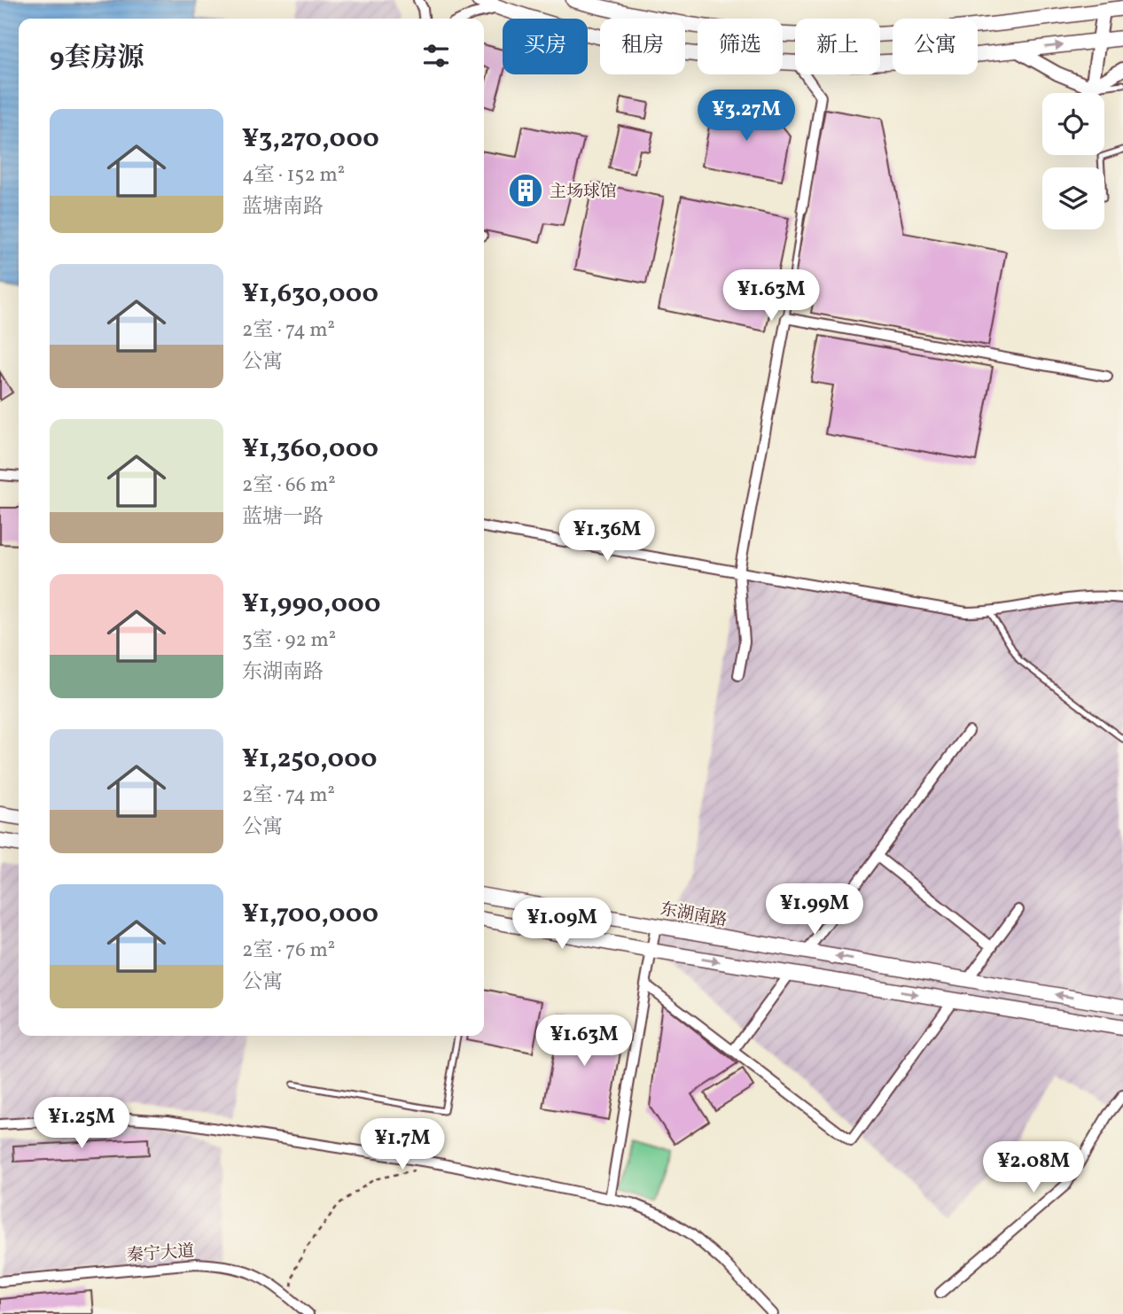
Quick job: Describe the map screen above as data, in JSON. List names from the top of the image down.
{
  "streets": {
    "main road": ["东湖南路"],
    "street": ["秦宁大道"]
  },
  "places": {
    "building": ["主场球馆"]
  },
  "page": {
    "chip": [
      "买房",
      "租房",
      "筛选",
      "新上",
      "公寓"
    ],
    "heading": "9套房源",
    "price": [
      "¥3.27M",
      "¥1.63M",
      "¥1.36M",
      "¥1.99M",
      "¥1.09M",
      "¥1.63M",
      "¥1.25M",
      "¥1.7M",
      "¥2.08M"
    ],
    "list": [
      {
        "name": "¥3,270,000",
        "note": "4室 · 152 m² · 蓝塘南路"
      },
      {
        "name": "¥1,630,000",
        "note": "2室 · 74 m² · 公寓"
      },
      {
        "name": "¥1,360,000",
        "note": "2室 · 66 m² · 蓝塘一路"
      },
      {
        "name": "¥1,990,000",
        "note": "3室 · 92 m² · 东湖南路"
      },
      {
        "name": "¥1,250,000",
        "note": "2室 · 74 m² · 公寓"
      },
      {
        "name": "¥1,700,000",
        "note": "2室 · 76 m² · 公寓"
      }
    ]
  }
}
